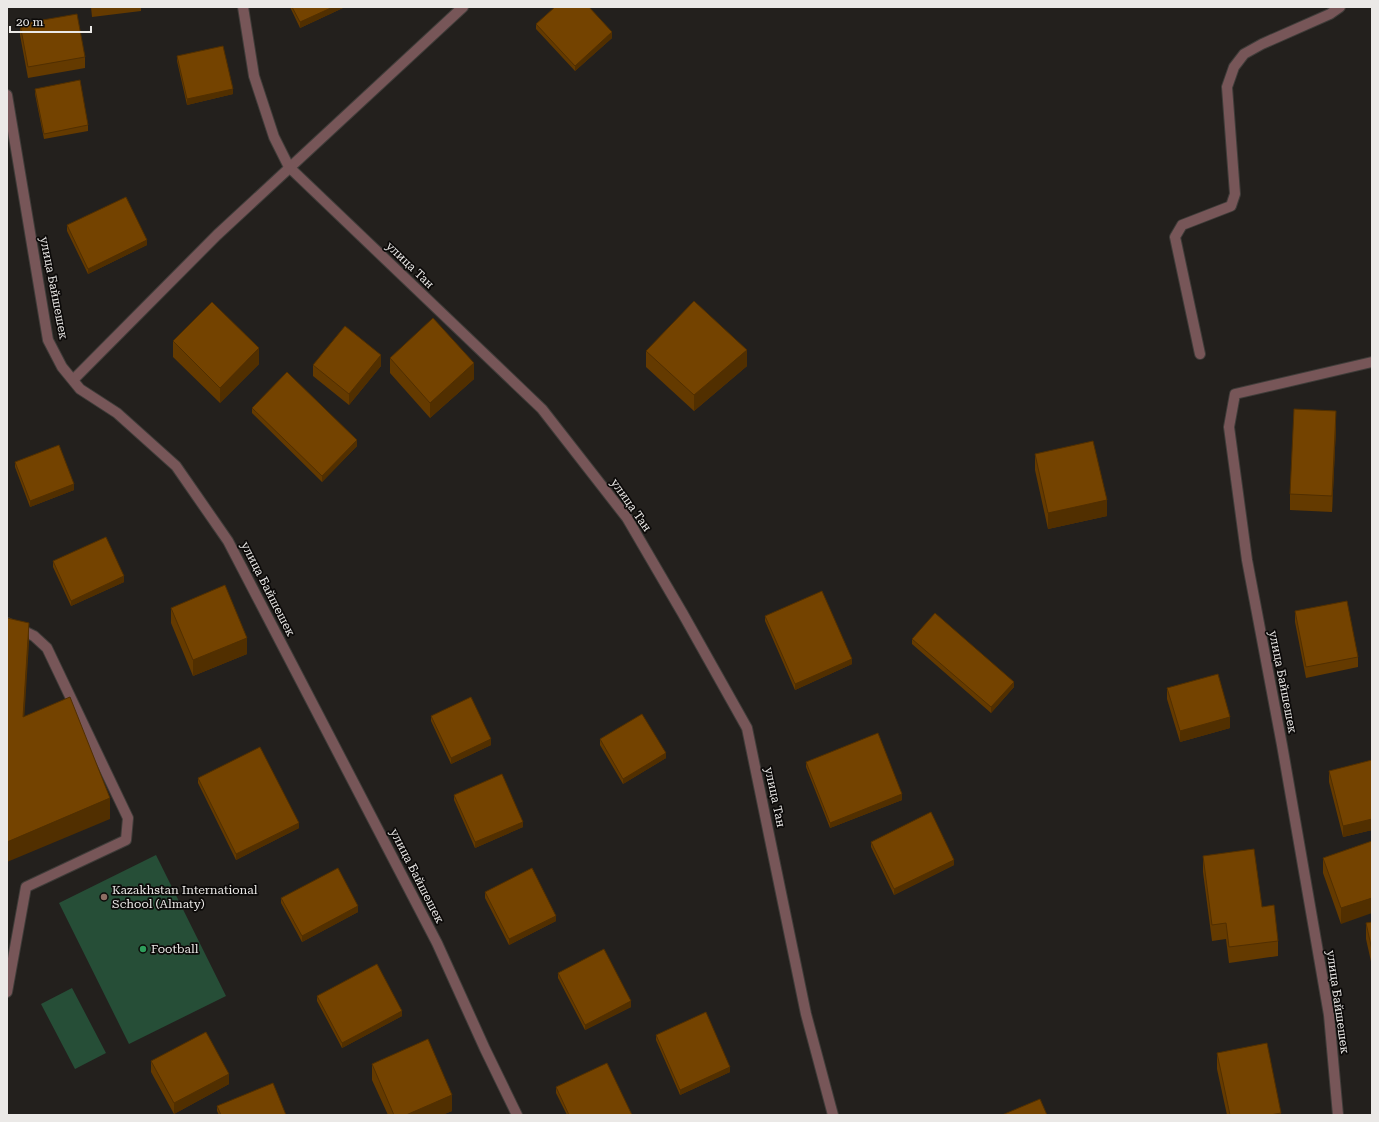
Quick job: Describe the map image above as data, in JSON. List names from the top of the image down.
{
  "streets": {
    "street": ["улица Тан", "улица Байшешек"]
  },
  "places": ["Kazakhstan International School (Almaty)", "Football"],
  "scale_bar": "20 m"
}
